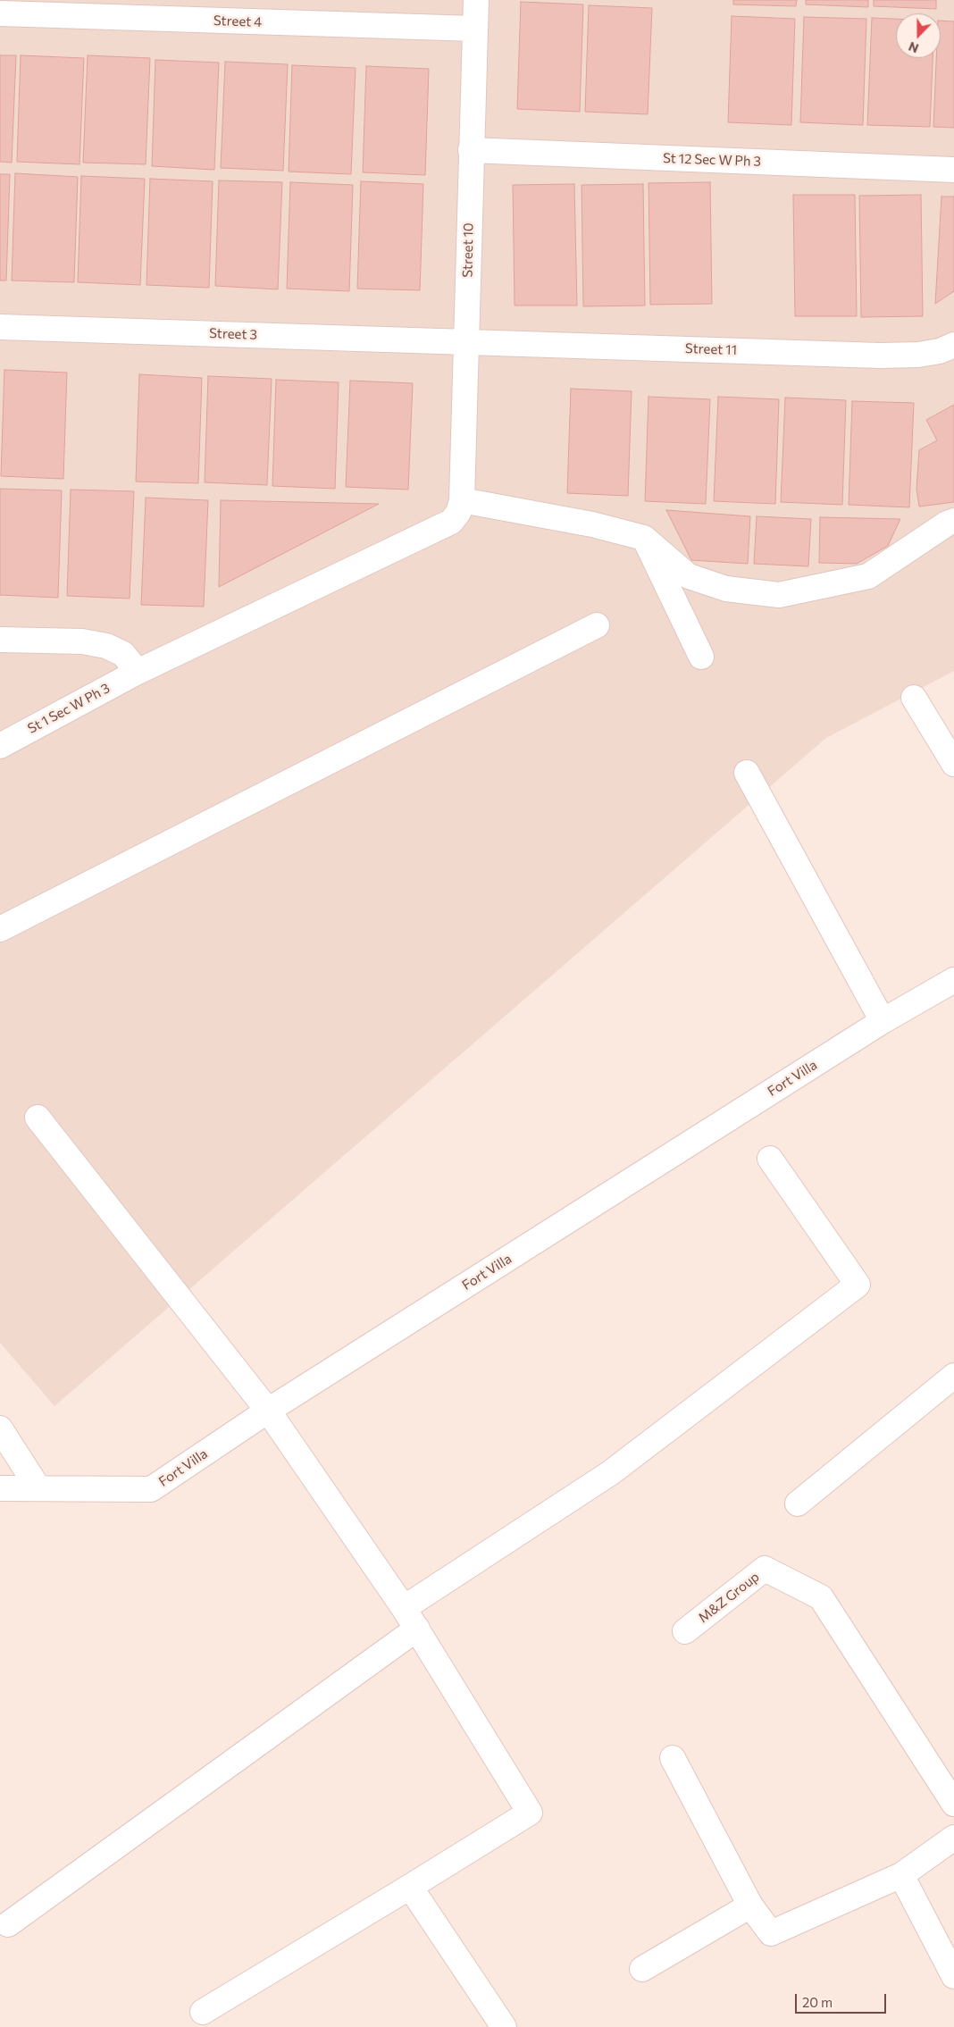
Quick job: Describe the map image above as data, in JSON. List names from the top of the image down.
{
  "streets": {
    "street": [
      "Street 4",
      "St 12 Sec W Ph 3",
      "Street 10",
      "Street 3",
      "Street 11",
      "St 1 Sec W Ph 3",
      "Fort Villa",
      "M&Z Group"
    ]
  },
  "crossings": [
    ["Street 4", "Street 10"],
    ["St 12 Sec W Ph 3", "Street 10"],
    ["Street 10", "Street 3"],
    ["Street 10", "Street 11"],
    ["Street 10", "St 1 Sec W Ph 3"],
    ["Street 3", "Street 11"]
  ],
  "scale_bar": "20 m",
  "north": "bottom"
}
